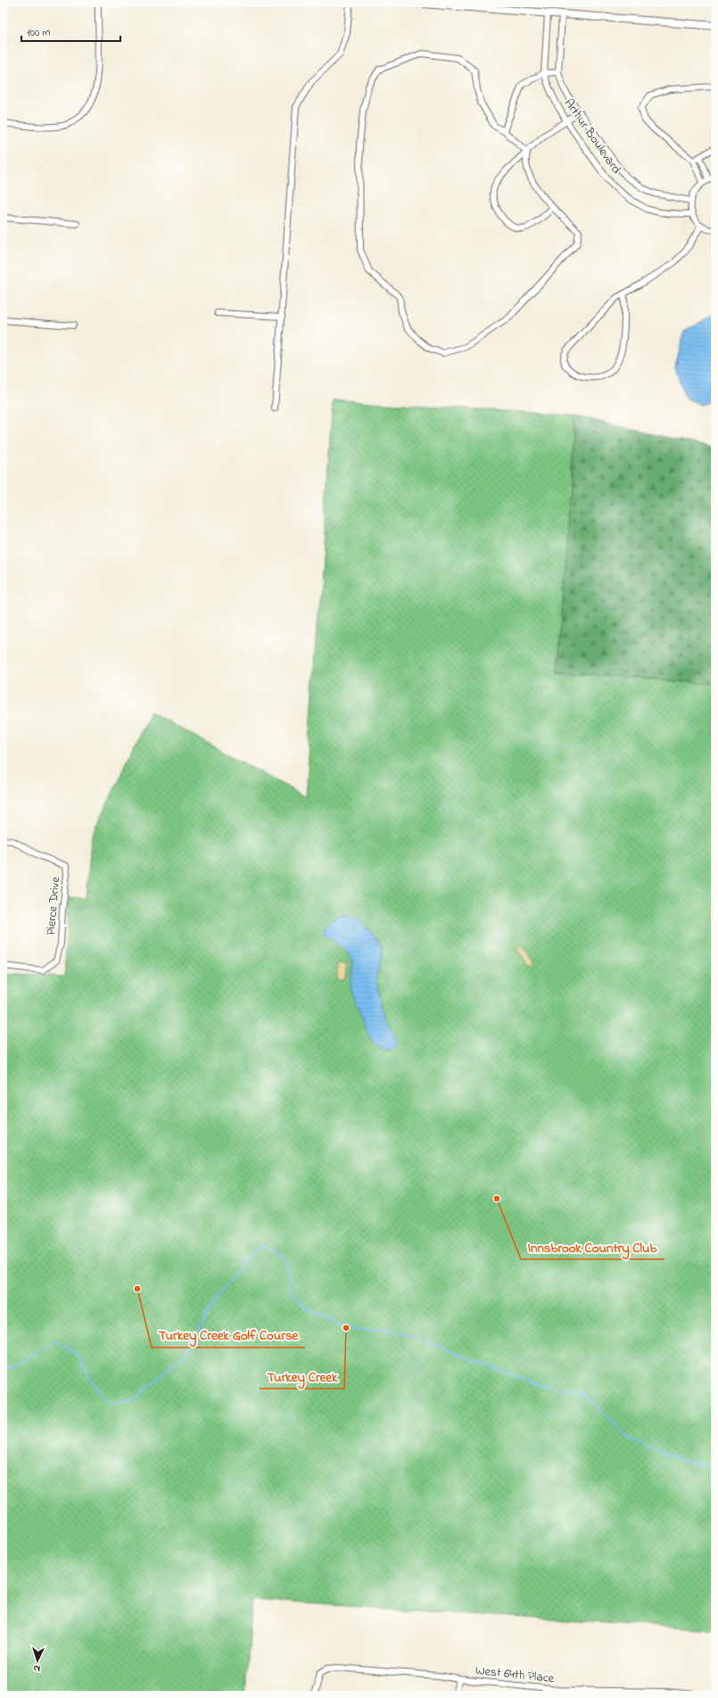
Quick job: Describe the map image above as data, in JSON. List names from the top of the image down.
{
  "streets": {
    "street": ["Arthur Boulevard", "Pierce Drive", "West 64th Place"]
  },
  "places": ["Innsbrook Country Club", "Turkey Creek Golf Course", "Turkey Creek"],
  "scale_bar": "100 m",
  "north": "bottom"
}
